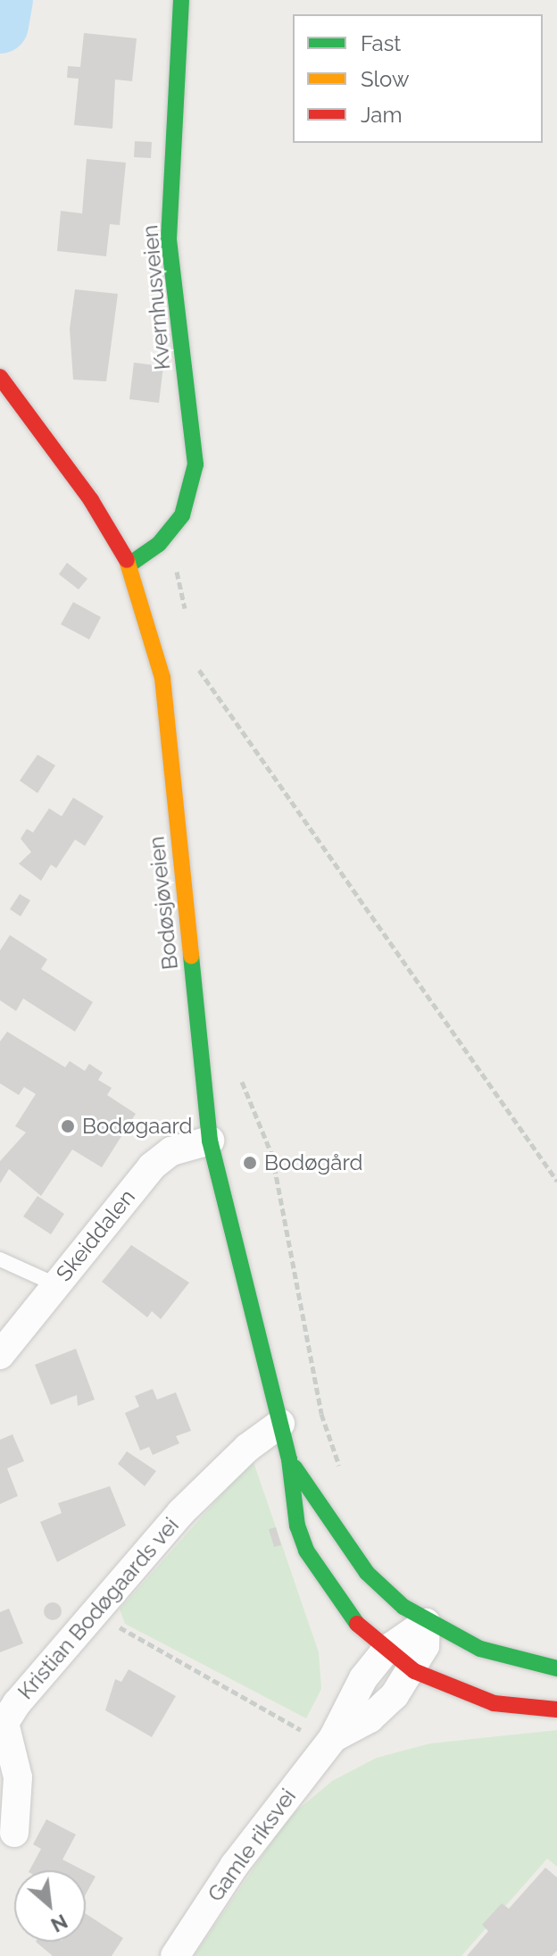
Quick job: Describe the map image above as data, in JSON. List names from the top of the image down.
{
  "streets": {
    "street": [
      "Kvernhusveien",
      "Bodøsjøveien",
      "Skeiddalen",
      "Kristian Bodøgaards vei",
      "Gamle riksvei"
    ]
  },
  "crossings": [
    ["Kvernhusveien", "Bodøsjøveien"],
    ["Bodøsjøveien", "Skeiddalen"],
    ["Bodøsjøveien", "Kristian Bodøgaards vei"],
    ["Bodøsjøveien", "Gamle riksvei"]
  ],
  "places": ["Bodøgaard", "Bodøgård"],
  "legend": ["Fast", "Slow", "Jam"],
  "north": "bottom right"
}
